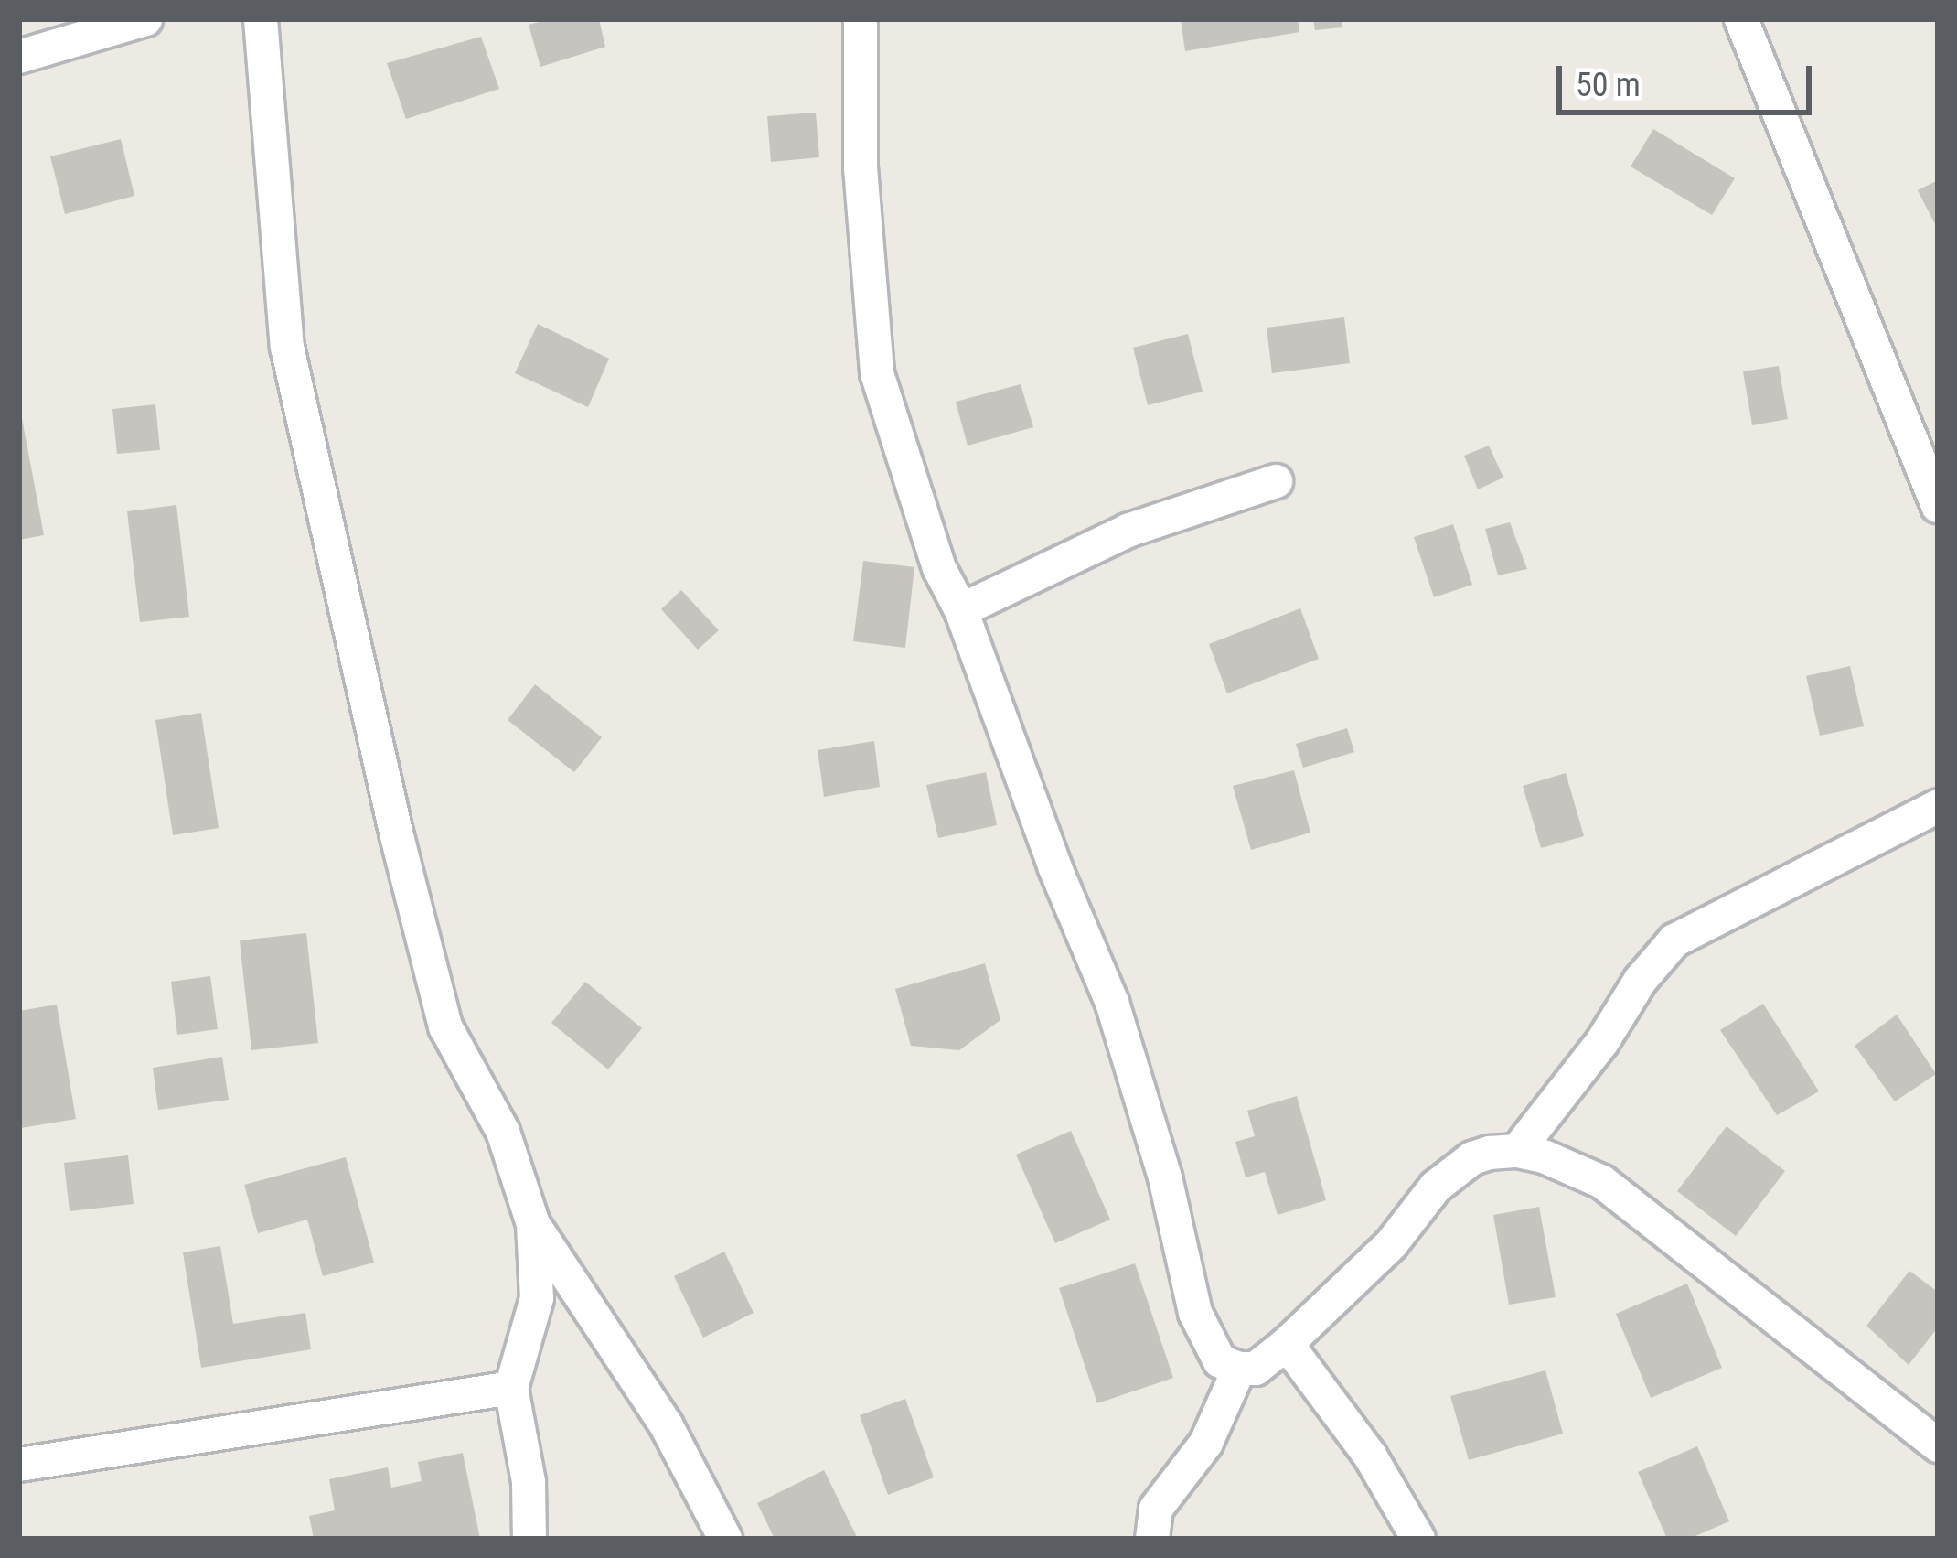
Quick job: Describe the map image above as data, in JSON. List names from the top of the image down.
{
  "scale_bar": "50 m"
}
